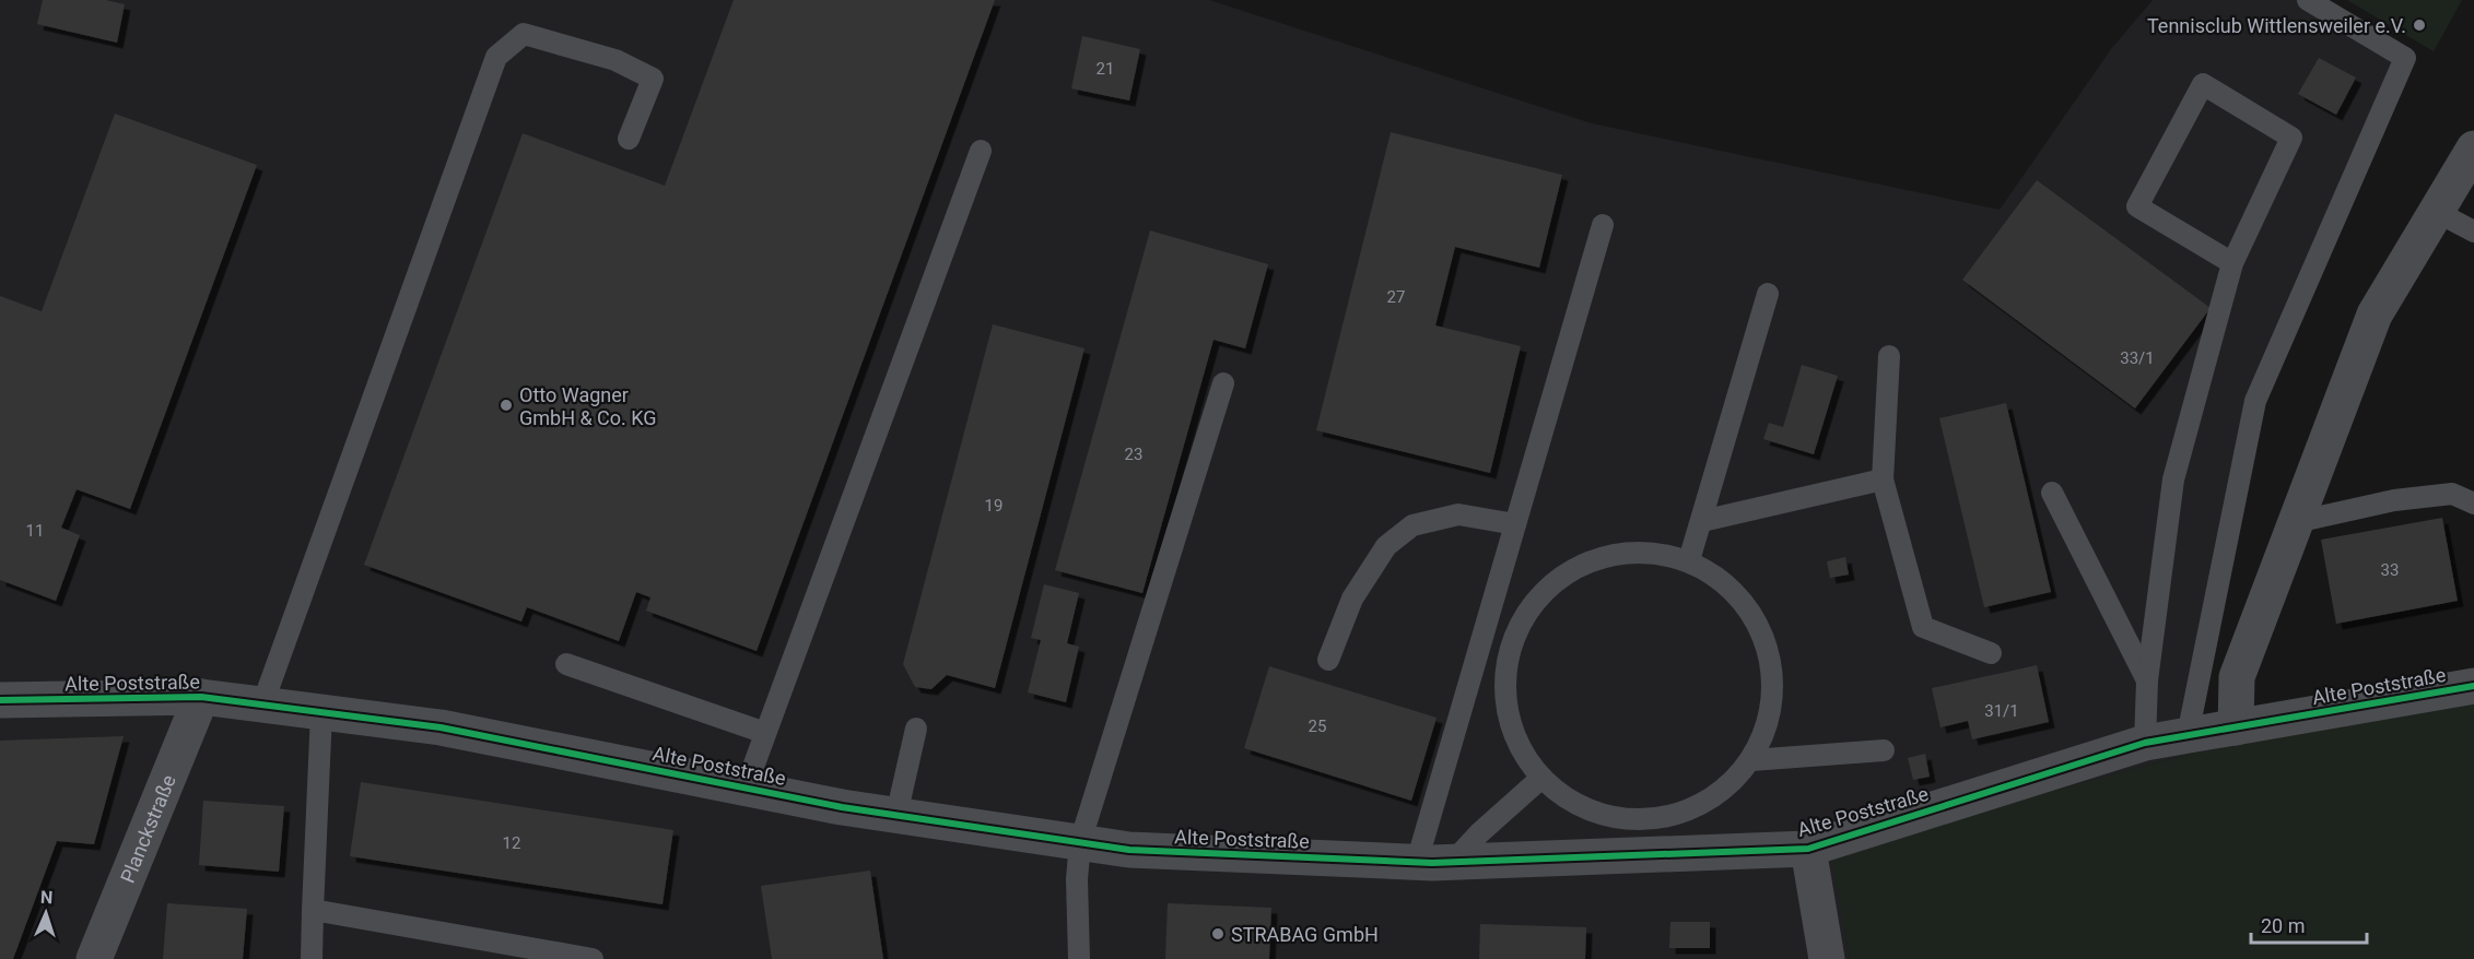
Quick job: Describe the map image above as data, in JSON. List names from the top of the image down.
{
  "streets": {
    "street": ["Alte Poststraße", "Planckstraße"]
  },
  "crossings": [
    ["Alte Poststraße", "Planckstraße"]
  ],
  "places": ["Tennisclub Wittlensweiler e.V.", "Otto Wagner GmbH & Co. KG", "STRABAG GmbH"],
  "house_numbers": [
    "21",
    "27",
    "33/1",
    "23",
    "19",
    "11",
    "33",
    "31/1",
    "25",
    "12"
  ],
  "scale_bar": "20 m",
  "north": "top"
}
